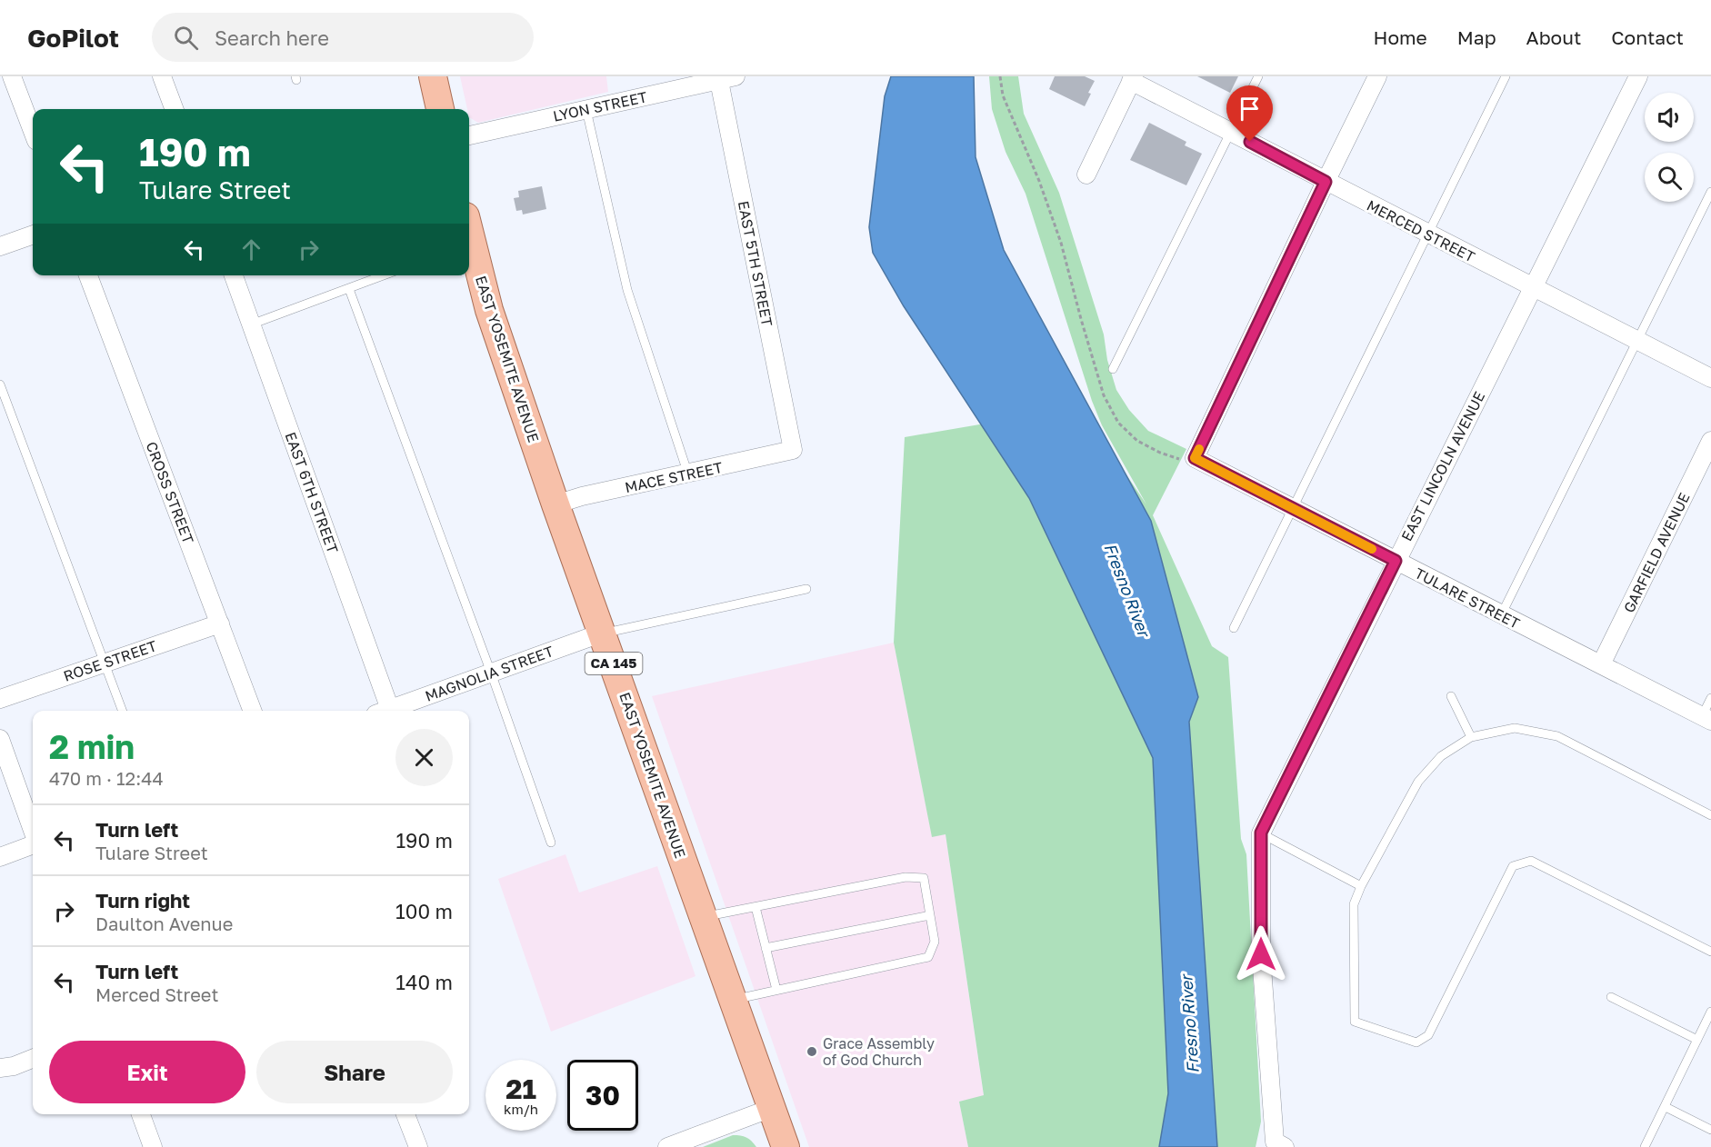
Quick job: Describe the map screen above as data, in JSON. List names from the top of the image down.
{
  "streets": {
    "main road": ["EAST YOSEMITE AVENUE", "CA 145"],
    "street": [
      "LYON STREET",
      "MERCED STREET",
      "EAST 5TH STREET",
      "EAST LINCOLN AVENUE",
      "MACE STREET",
      "CROSS STREET",
      "EAST 6TH STREET",
      "GARFIELD AVENUE",
      "TULARE STREET",
      "ROSE STREET",
      "MAGNOLIA STREET"
    ]
  },
  "crossings": [
    ["LYON STREET", "EAST 5TH STREET"],
    ["MERCED STREET", "EAST LINCOLN AVENUE"],
    ["EAST 5TH STREET", "MACE STREET"],
    ["EAST YOSEMITE AVENUE", "MACE STREET"],
    ["EAST YOSEMITE AVENUE", "MAGNOLIA STREET"],
    ["EAST LINCOLN AVENUE", "TULARE STREET"],
    ["CROSS STREET", "ROSE STREET"],
    ["GARFIELD AVENUE", "TULARE STREET"]
  ],
  "water": ["Fresno River"],
  "places": ["Grace Assembly of God Church"],
  "page": {
    "header": "GoPilot",
    "search": "Search here",
    "nav": [
      "Home",
      "Map",
      "About",
      "Contact"
    ],
    "turn": ["190 m", "Tulare Street"],
    "heading": ["2 min", "470 m · 12:44"],
    "list": [
      {
        "name": "Turn left",
        "note": "Tulare Street",
        "value": "190 m"
      },
      {
        "name": "Turn right",
        "note": "Daulton Avenue",
        "value": "100 m"
      },
      {
        "name": "Turn left",
        "note": "Merced Street",
        "value": "140 m"
      }
    ],
    "buttons": ["Exit", "Share"],
    "speed": "21 km/h",
    "limit": "30"
  }
}
